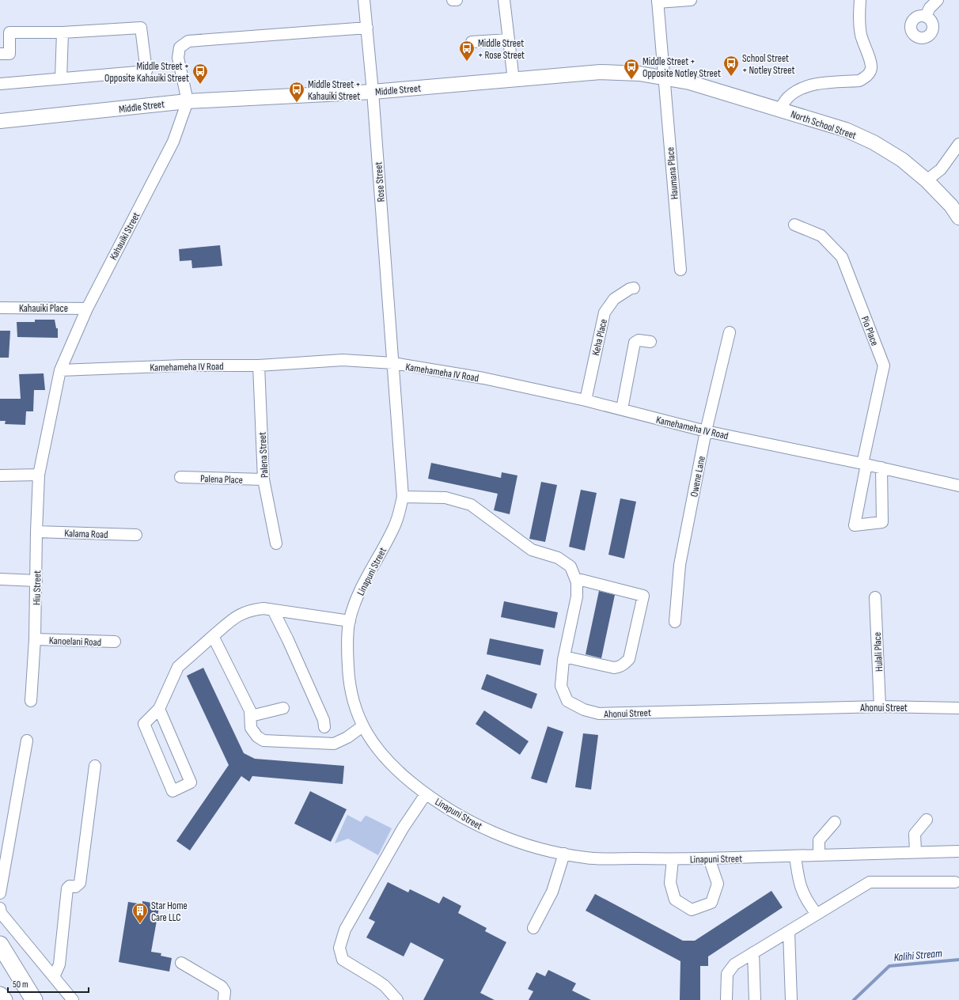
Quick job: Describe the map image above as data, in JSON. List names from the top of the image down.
{
  "streets": {
    "main road": ["Middle Street", "North School Street"],
    "street": [
      "Haumana Place",
      "Rose Street",
      "Kahauiki Street",
      "Kahauiki Place",
      "Pio Place",
      "Keha Place",
      "Kamehameha IV Road",
      "Palena Street",
      "Owene Lane",
      "Palena Place",
      "Kalama Road",
      "Linapuni Street",
      "Hiu Street",
      "Kanoelani Road",
      "Hulali Place",
      "Ahonui Street"
    ]
  },
  "crossings": [
    ["Middle Street", "North School Street"],
    ["Middle Street", "Haumana Place"],
    ["Middle Street", "Rose Street"],
    ["Middle Street", "Kahauiki Street"],
    ["North School Street", "Haumana Place"],
    ["Rose Street", "Kamehameha IV Road"],
    ["Rose Street", "Linapuni Street"],
    ["Kahauiki Street", "Kahauiki Place"],
    ["Kahauiki Street", "Kamehameha IV Road"],
    ["Pio Place", "Kamehameha IV Road"],
    ["Keha Place", "Kamehameha IV Road"],
    ["Kamehameha IV Road", "Palena Street"],
    ["Kamehameha IV Road", "Owene Lane"],
    ["Kamehameha IV Road", "Linapuni Street"],
    ["Palena Street", "Palena Place"],
    ["Kalama Road", "Hiu Street"],
    ["Linapuni Street", "Ahonui Street"],
    ["Hiu Street", "Kanoelani Road"],
    ["Hulali Place", "Ahonui Street"]
  ],
  "water": ["Kalihi Stream"],
  "places": {
    "bus stop": [
      "Middle Street + Rose Street",
      "School Street + Notley Street",
      "Middle Street + Opposite Notley Street",
      "Middle Street + Opposite Kahauiki Street",
      "Middle Street + Kahauiki Street"
    ],
    "building": ["Star Home Care LLC"]
  },
  "scale_bar": "50 m"
}
